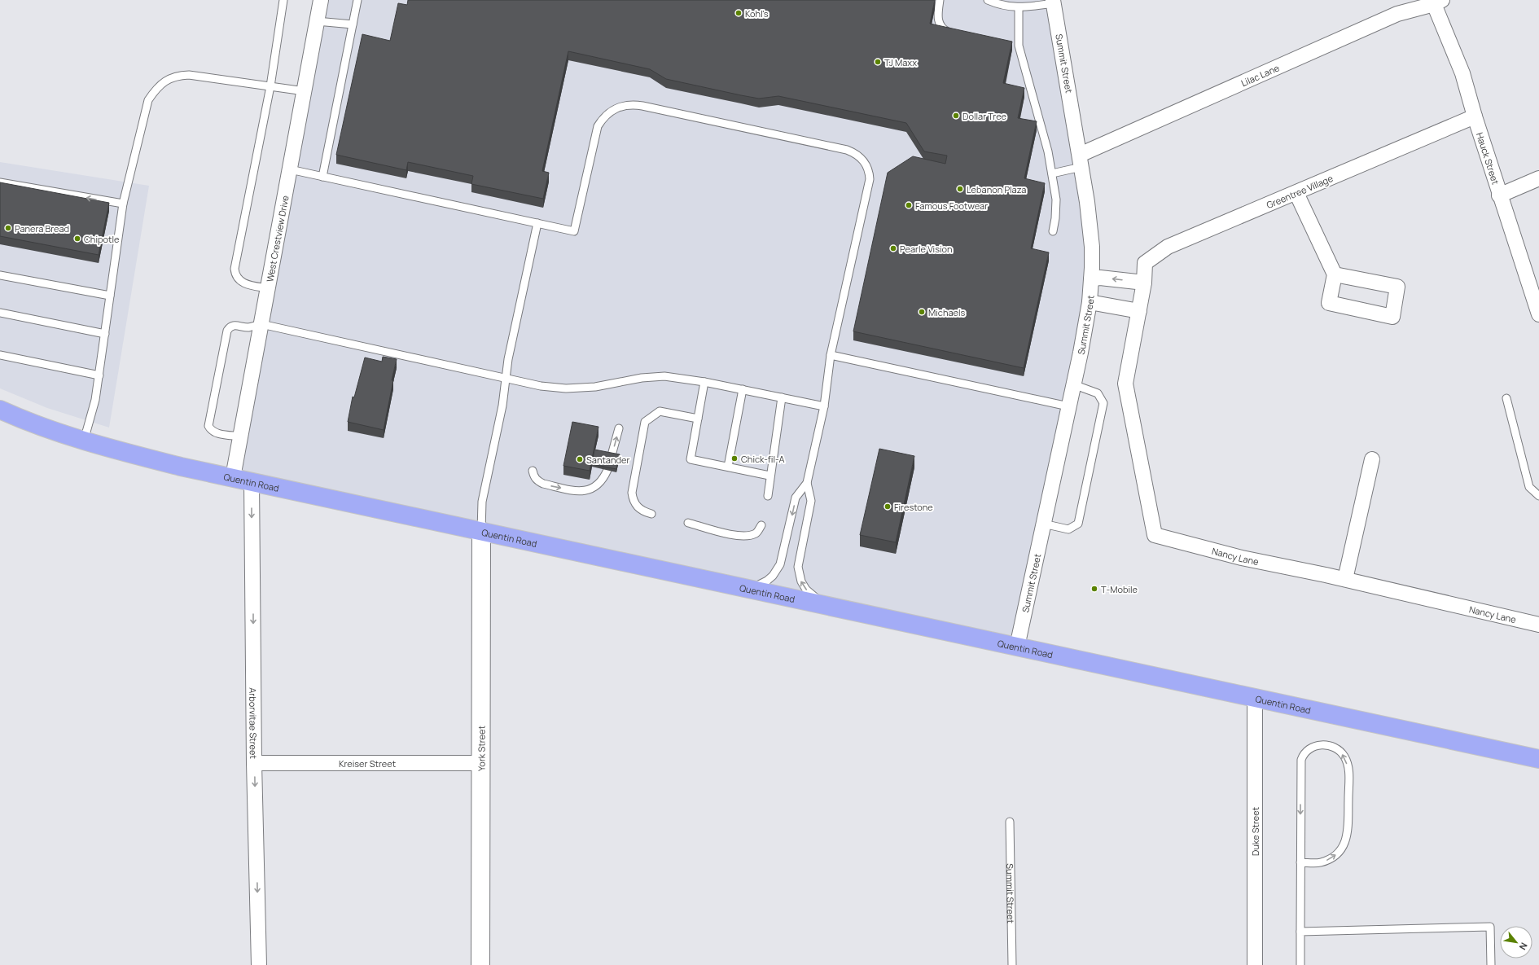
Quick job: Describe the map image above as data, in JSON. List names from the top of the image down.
{
  "streets": {
    "highway": ["Quentin Road"],
    "street": [
      "Summit Street",
      "Lilac Lane",
      "Hauck Street",
      "Greentree Village",
      "West Crestview Drive",
      "Nancy Lane",
      "Arborvitae Street",
      "York Street",
      "Kreiser Street",
      "Duke Street"
    ]
  },
  "crossings": [
    ["Summit Street", "Lilac Lane"],
    ["Summit Street", "Quentin Road"],
    ["Lilac Lane", "Hauck Street"],
    ["Hauck Street", "Greentree Village"],
    ["Greentree Village", "Nancy Lane"],
    ["West Crestview Drive", "Quentin Road"],
    ["Quentin Road", "Arborvitae Street"],
    ["Quentin Road", "York Street"],
    ["Quentin Road", "Duke Street"],
    ["Arborvitae Street", "Kreiser Street"],
    ["York Street", "Kreiser Street"]
  ],
  "one_way": ["Arborvitae Street"],
  "places": [
    "Kohl's",
    "TJ Maxx",
    "Dollar Tree",
    "Lebanon Plaza",
    "Famous Footwear",
    "Panera Bread",
    "Chipotle",
    "Pearle Vision",
    "Michaels",
    "Chick-fil-A",
    "Santander",
    "Firestone",
    "T-Mobile"
  ],
  "north": "bottom right"
}
